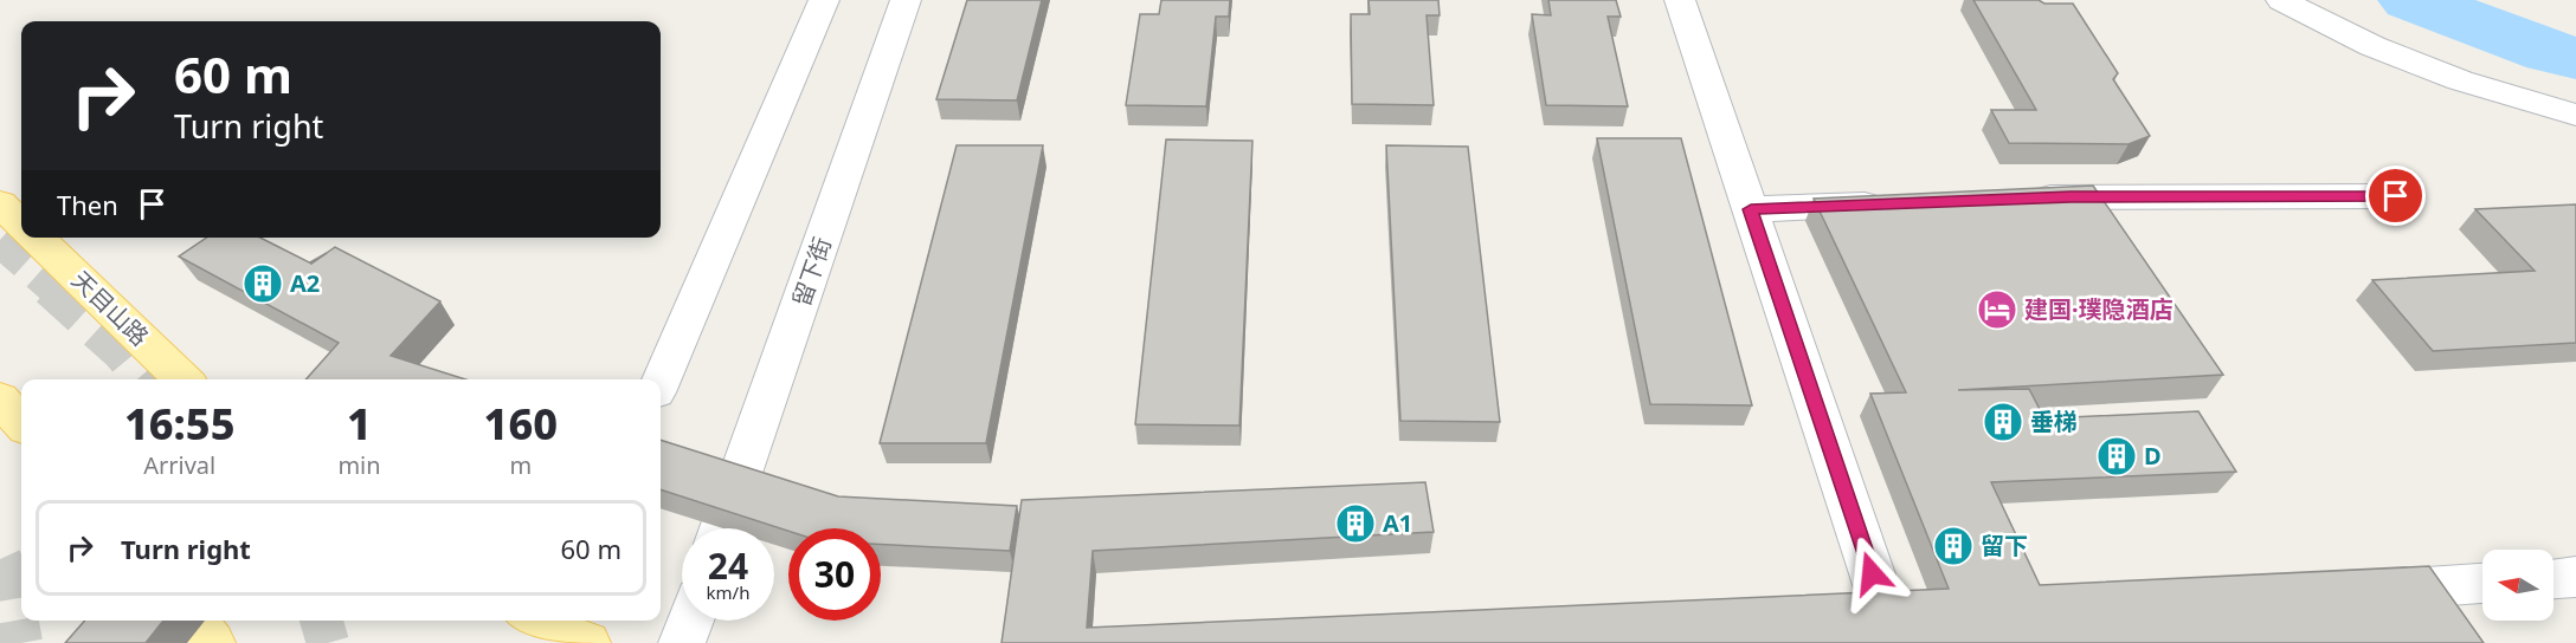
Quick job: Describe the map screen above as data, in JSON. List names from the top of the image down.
{
  "streets": {
    "main road": ["天目山路"],
    "street": ["留下街"]
  },
  "places": {
    "building": [
      "A2",
      "垂梯",
      "D",
      "A1",
      "留下"
    ],
    "hotel": ["建国·璞隐酒店"]
  },
  "north": "left",
  "page": {
    "turn": ["60 m", "Turn right"],
    "then": "Then",
    "eta": [
      "16:55",
      "Arrival",
      "1",
      "min",
      "160",
      "m"
    ],
    "list": [
      {
        "name": "Turn right",
        "value": "60 m"
      }
    ],
    "speed": "24 km/h",
    "limit": "30"
  }
}
